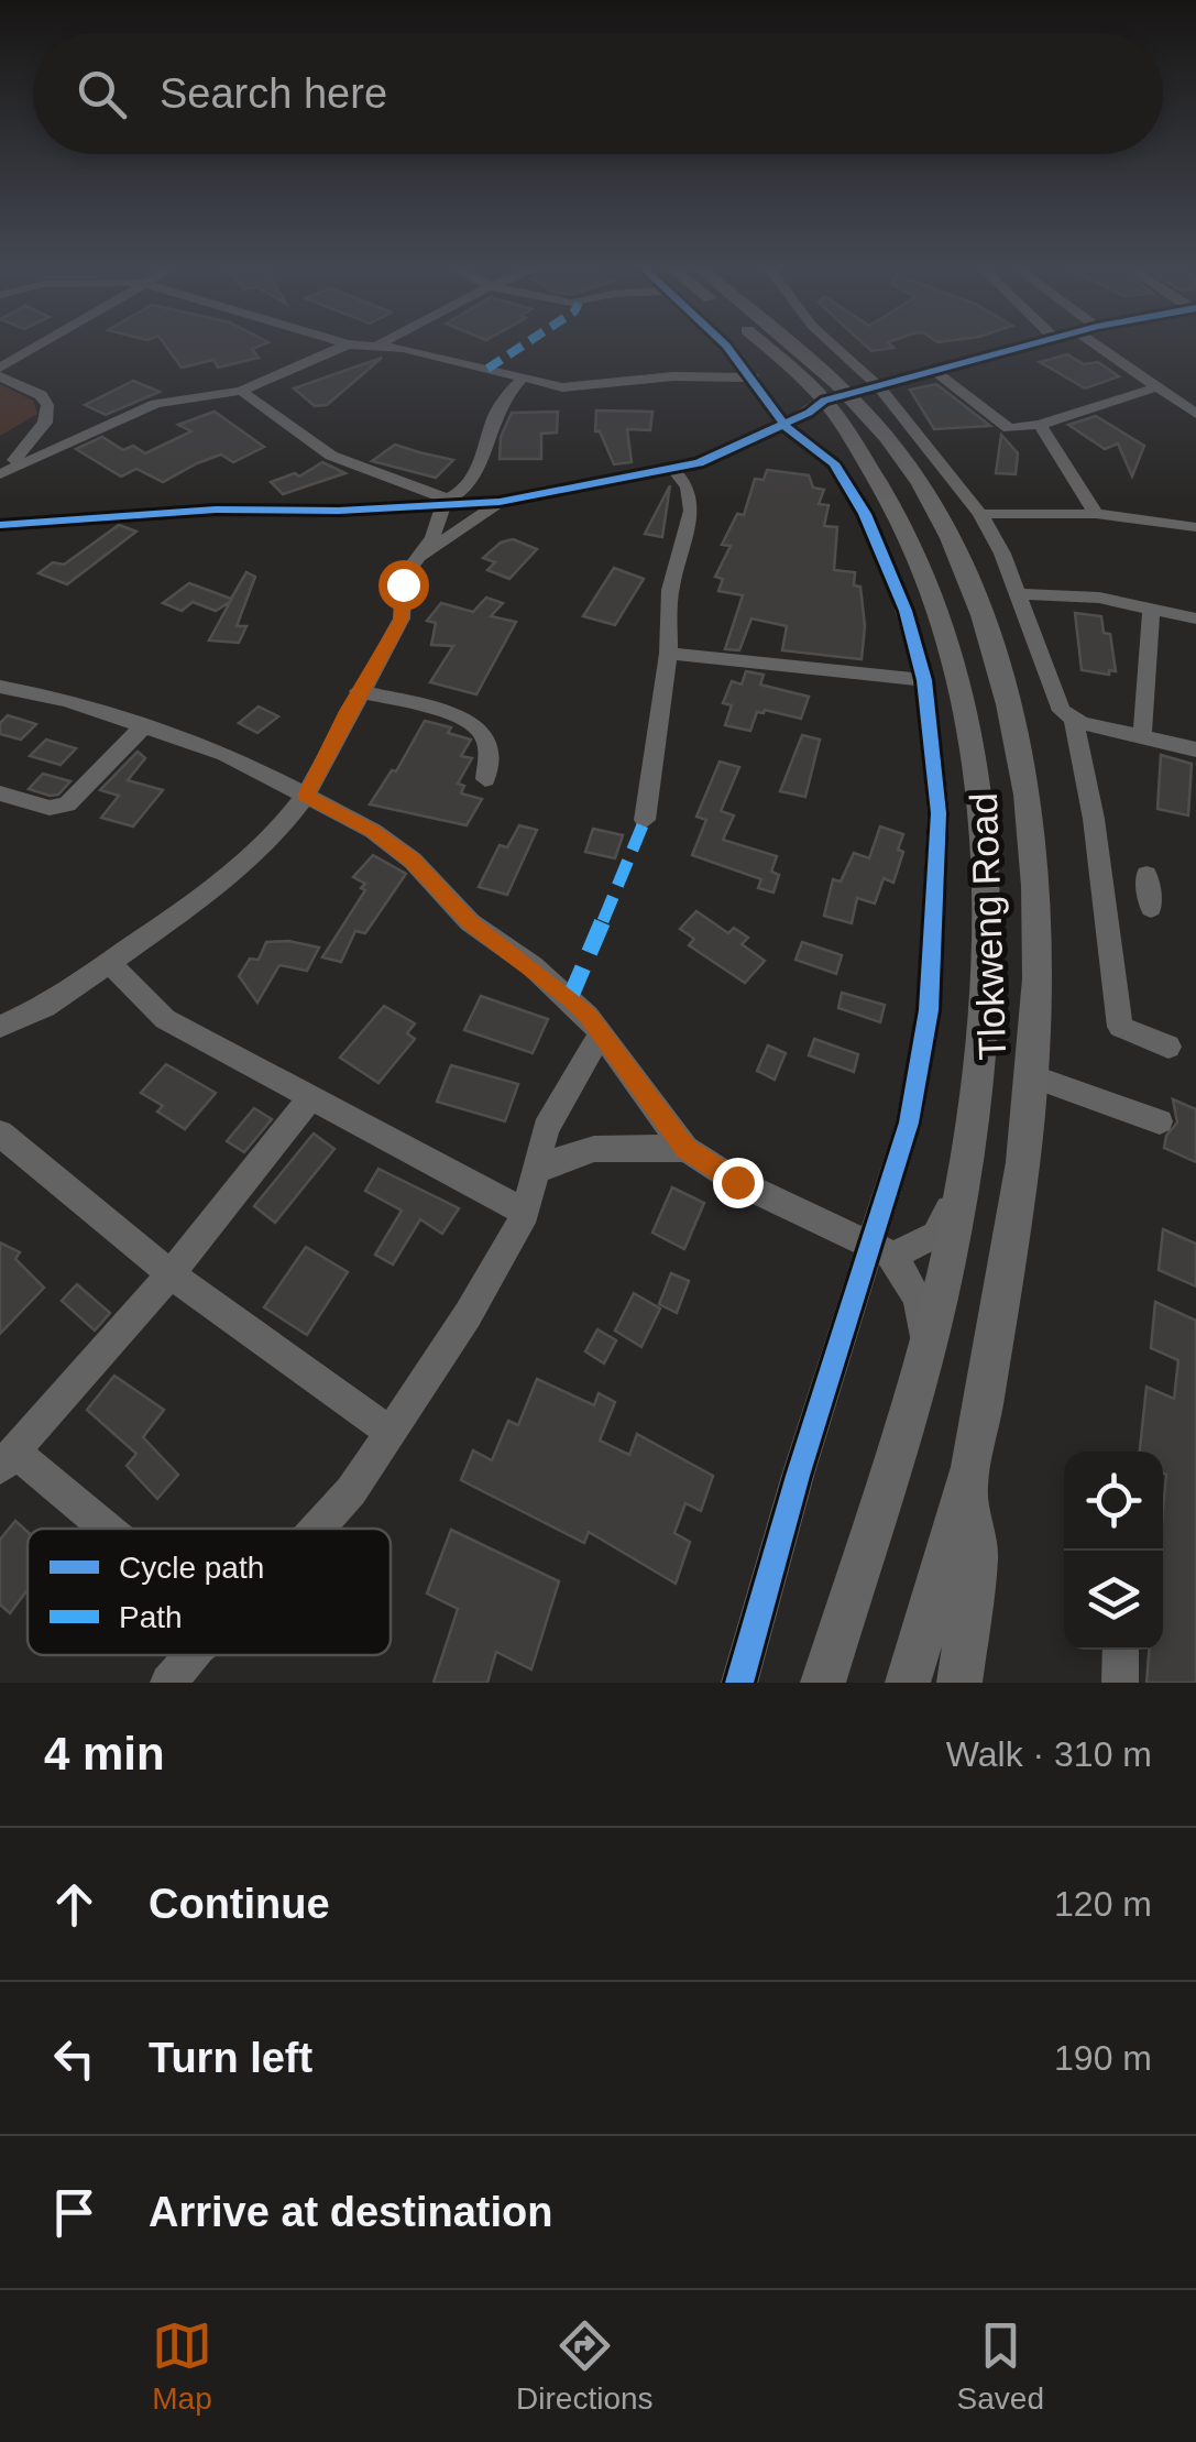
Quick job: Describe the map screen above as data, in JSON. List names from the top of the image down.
{
  "streets": {
    "main road": ["Tlokweng Road"]
  },
  "legend": ["Cycle path", "Path"],
  "page": {
    "search": "Search here",
    "heading": ["4 min", "Walk · 310 m"],
    "list": [
      ["Continue", "120 m"],
      ["Turn left", "190 m"],
      "Arrive at destination"
    ],
    "nav": ["Map", "Directions", "Saved"]
  }
}
